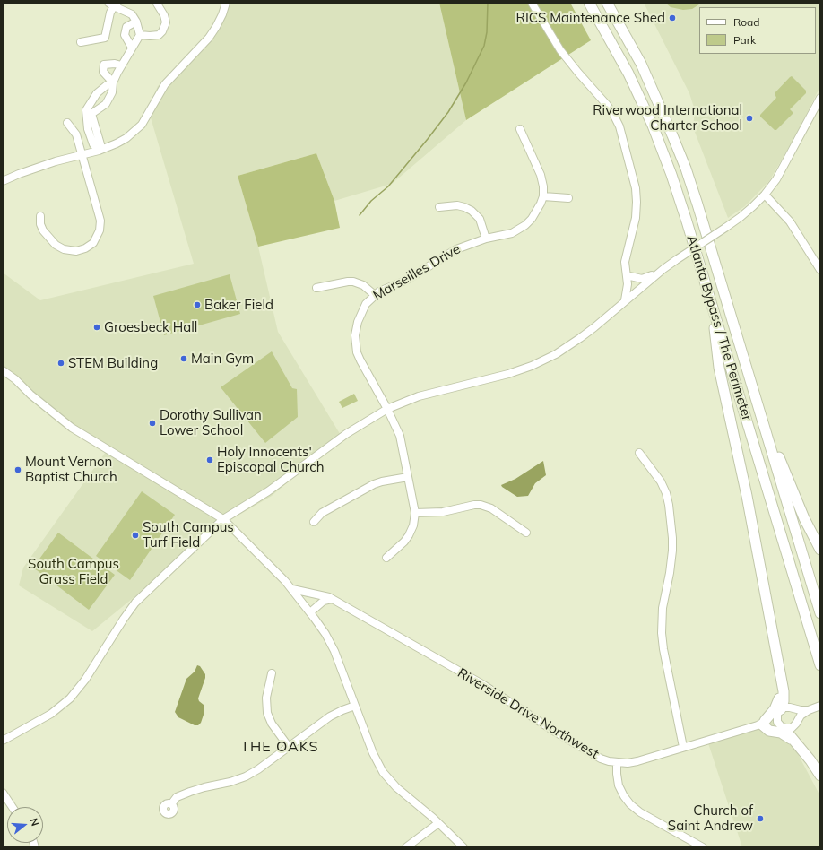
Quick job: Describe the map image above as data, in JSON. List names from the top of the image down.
{
  "streets": {
    "highway": ["Atlanta Bypass / The Perimeter"],
    "street": ["Marseilles Drive", "Riverside Drive Northwest"]
  },
  "districts": ["THE OAKS"],
  "parks": ["South Campus Grass Field"],
  "places": [
    "RICS Maintenance Shed",
    "Riverwood International Charter School",
    "Baker Field",
    "Groesbeck Hall",
    "Main Gym",
    "STEM Building",
    "Dorothy Sullivan Lower School",
    "Holy Innocents' Episcopal Church",
    "Mount Vernon Baptist Church",
    "South Campus Turf Field",
    "Church of Saint Andrew"
  ],
  "legend": ["Road", "Park"],
  "north": "right"
}
